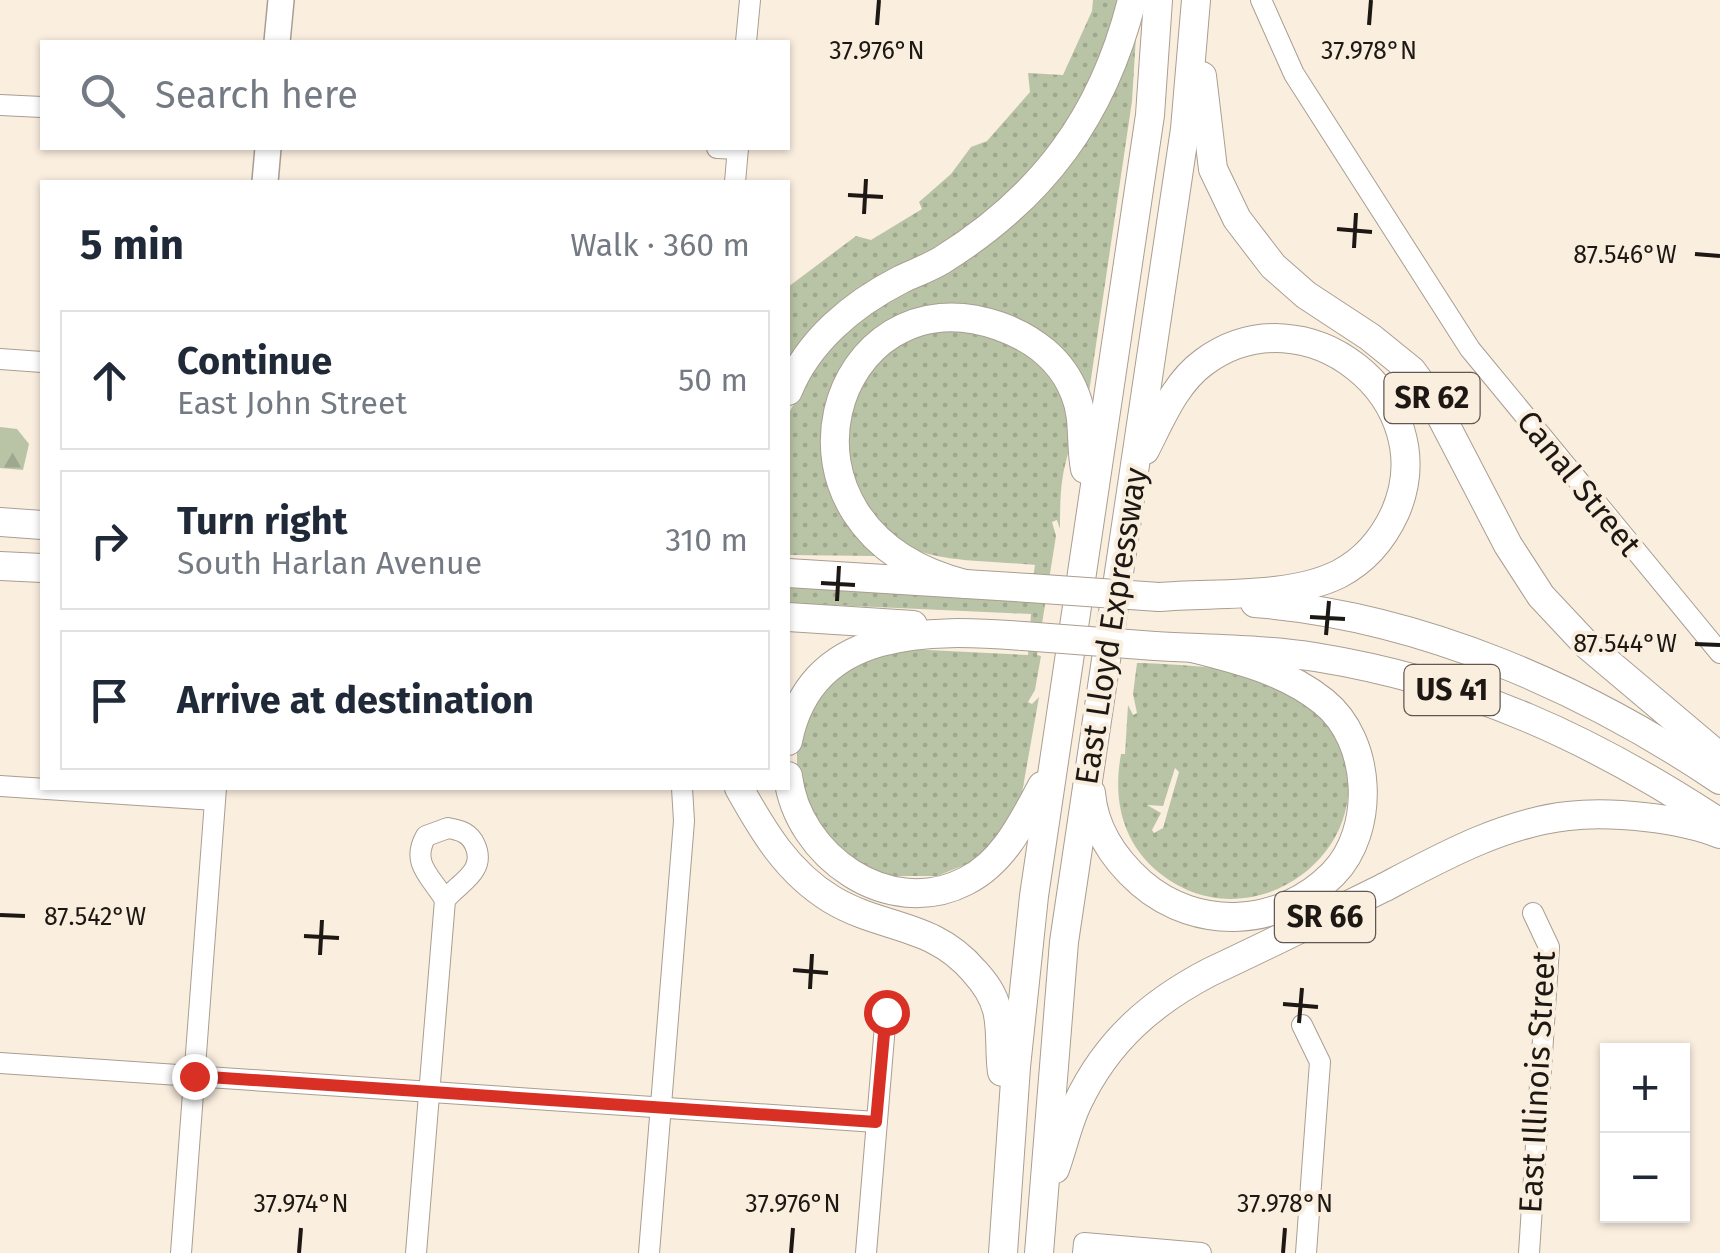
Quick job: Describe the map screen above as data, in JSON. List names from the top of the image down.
{
  "streets": {
    "highway": [
      "SR 62",
      "East Lloyd Expressway",
      "US 41",
      "SR 66"
    ],
    "street": ["Canal Street", "East Illinois Street"]
  },
  "crossings": [
    ["SR 62", "East Lloyd Expressway"],
    ["East Lloyd Expressway", "SR 66"]
  ],
  "page": {
    "search": "Search here",
    "heading": ["5 min", "Walk · 360 m"],
    "list": [
      ["Continue", "East John Street", "50 m"],
      ["Turn right", "South Harlan Avenue", "310 m"],
      "Arrive at destination"
    ],
    "map_buttons": ["+", "−"]
  },
  "coordinates": [
    "37.976°N",
    "37.978°N",
    "87.546°W",
    "87.544°W",
    "87.542°W",
    "37.974°N"
  ]
}
